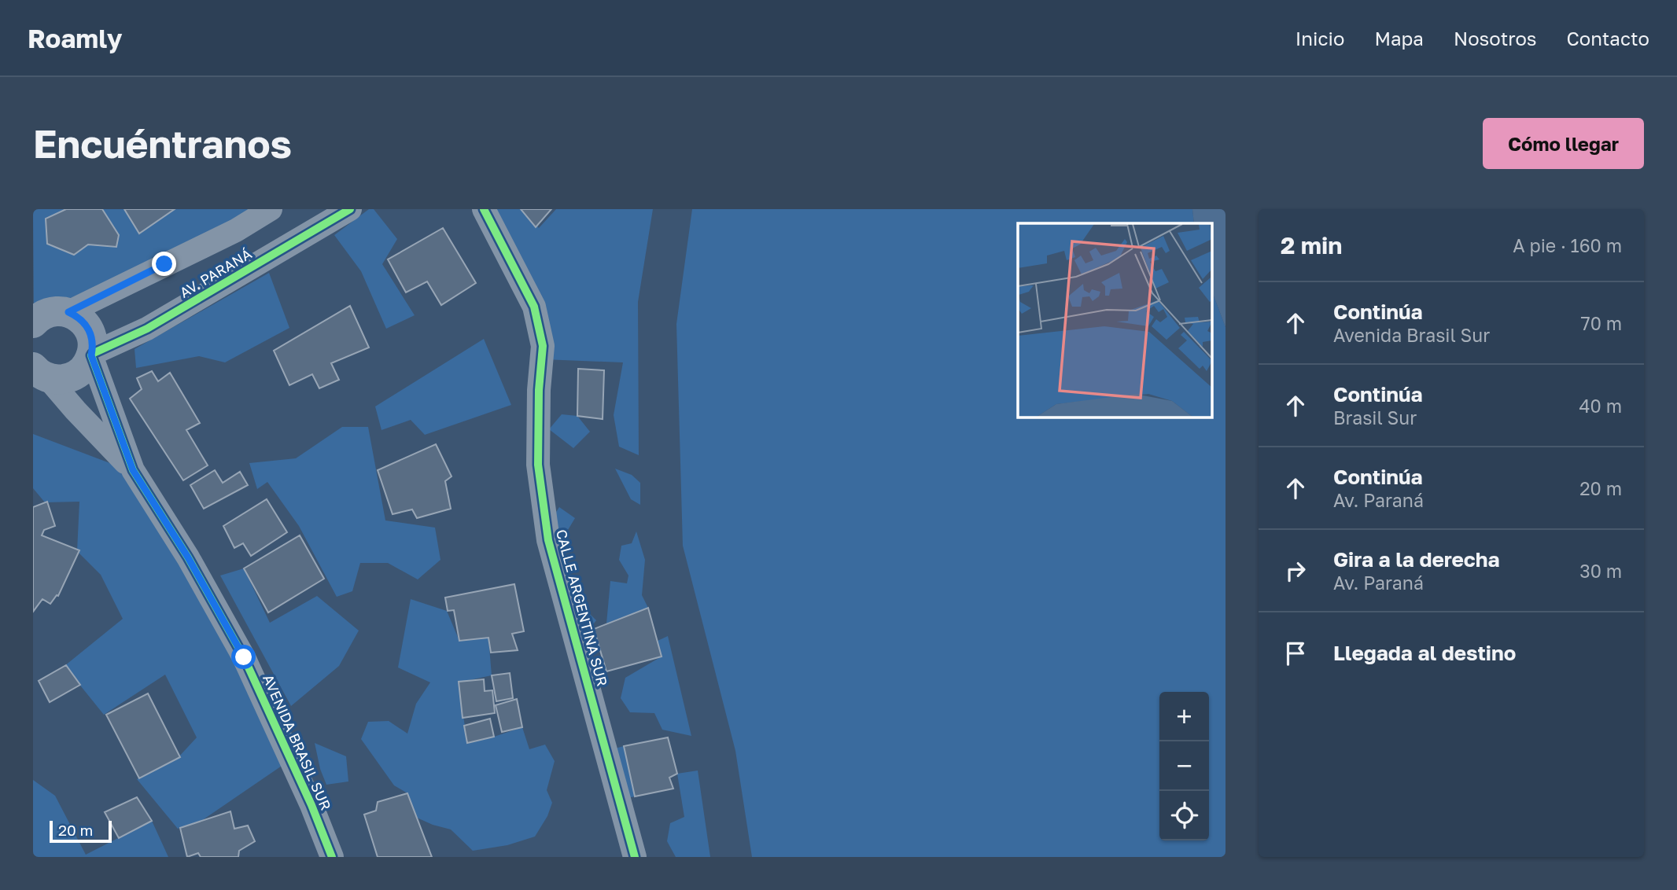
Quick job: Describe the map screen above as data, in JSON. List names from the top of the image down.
{
  "streets": {
    "street": ["AV. PARANÁ", "CALLE ARGENTINA SUR", "AVENIDA BRASIL SUR"]
  },
  "scale_bar": "20 m",
  "page": {
    "header": "Roamly",
    "nav": [
      "Inicio",
      "Mapa",
      "Nosotros",
      "Contacto"
    ],
    "buttons": "Cómo llegar",
    "title": "Encuéntranos",
    "heading": ["2 min", "A pie · 160 m"],
    "list": [
      ["Continúa", "Avenida Brasil Sur", "70 m"],
      ["Continúa", "Brasil Sur", "40 m"],
      ["Continúa", "Av. Paraná", "20 m"],
      ["Gira a la derecha", "Av. Paraná", "30 m"],
      "Llegada al destino"
    ],
    "map_buttons": ["+", "−"],
    "scale": "20 m"
  }
}
